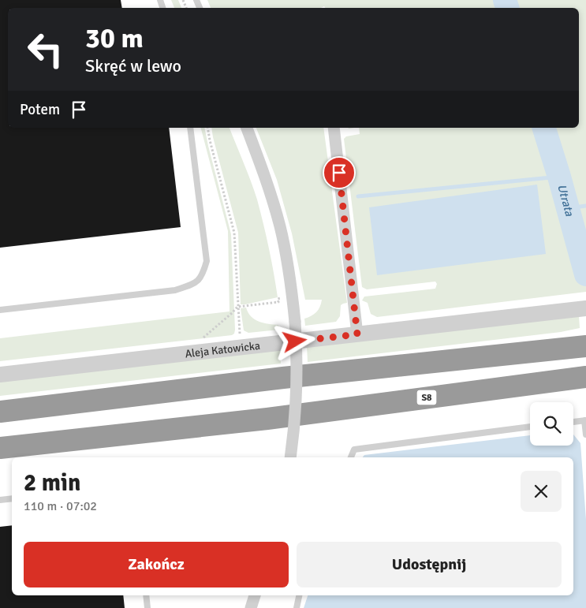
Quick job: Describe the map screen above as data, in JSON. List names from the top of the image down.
{
  "streets": {
    "highway": ["S8"],
    "street": ["Aleja Katowicka"]
  },
  "water": ["Utrata"],
  "page": {
    "turn": ["30 m", "Skręć w lewo"],
    "then": "Potem",
    "heading": ["2 min", "110 m · 07:02"],
    "buttons": ["Zakończ", "Udostępnij"]
  }
}
